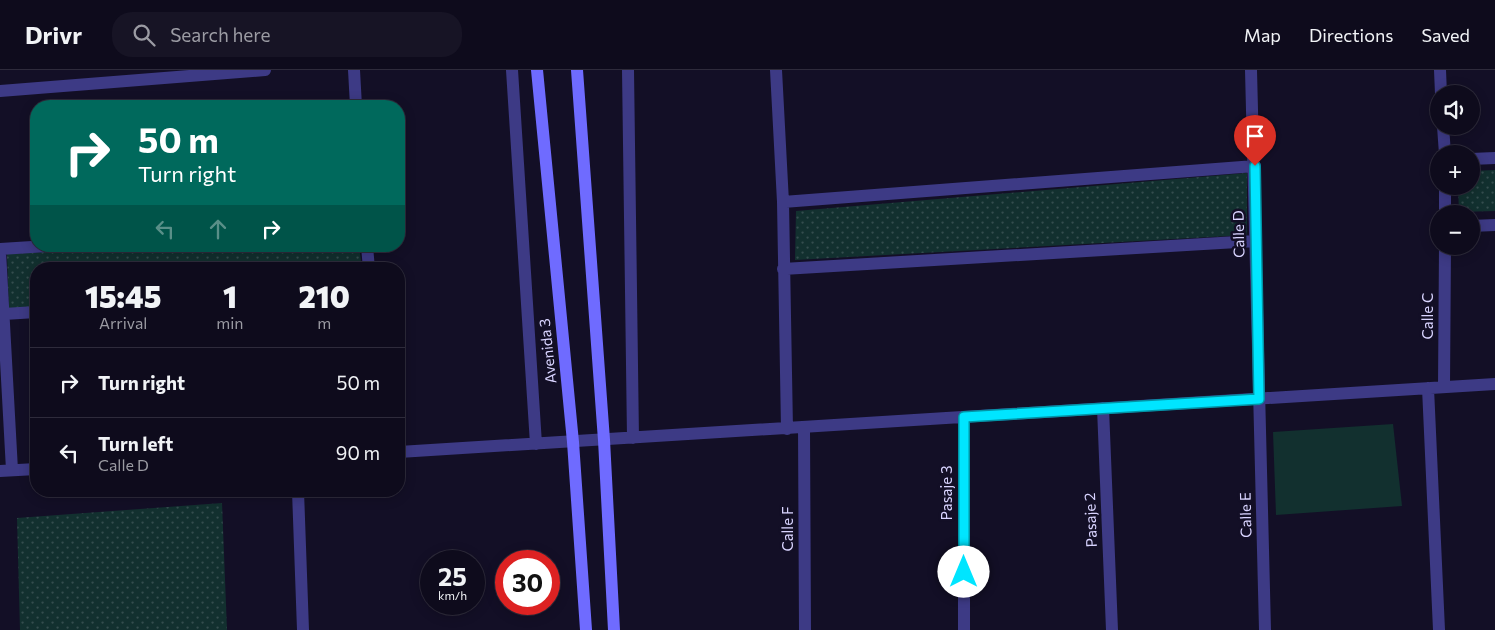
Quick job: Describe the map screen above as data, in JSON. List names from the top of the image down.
{
  "streets": {
    "main road": ["Avenida 3"],
    "street": [
      "Calle D",
      "Calle C",
      "Pasaje 3",
      "Calle E",
      "Pasaje 2",
      "Calle F"
    ]
  },
  "crossings": [
    ["Calle D", "Calle E"]
  ],
  "page": {
    "header": "Drivr",
    "search": "Search here",
    "nav": ["Map", "Directions", "Saved"],
    "map_buttons": ["+", "−"],
    "turn": ["50 m", "Turn right"],
    "eta": [
      "15:45",
      "Arrival",
      "1",
      "min",
      "210",
      "m"
    ],
    "list": [
      {
        "name": "Turn right",
        "value": "50 m"
      },
      {
        "name": "Turn left",
        "note": "Calle D",
        "value": "90 m"
      }
    ],
    "speed": "25 km/h",
    "limit": "30"
  }
}
